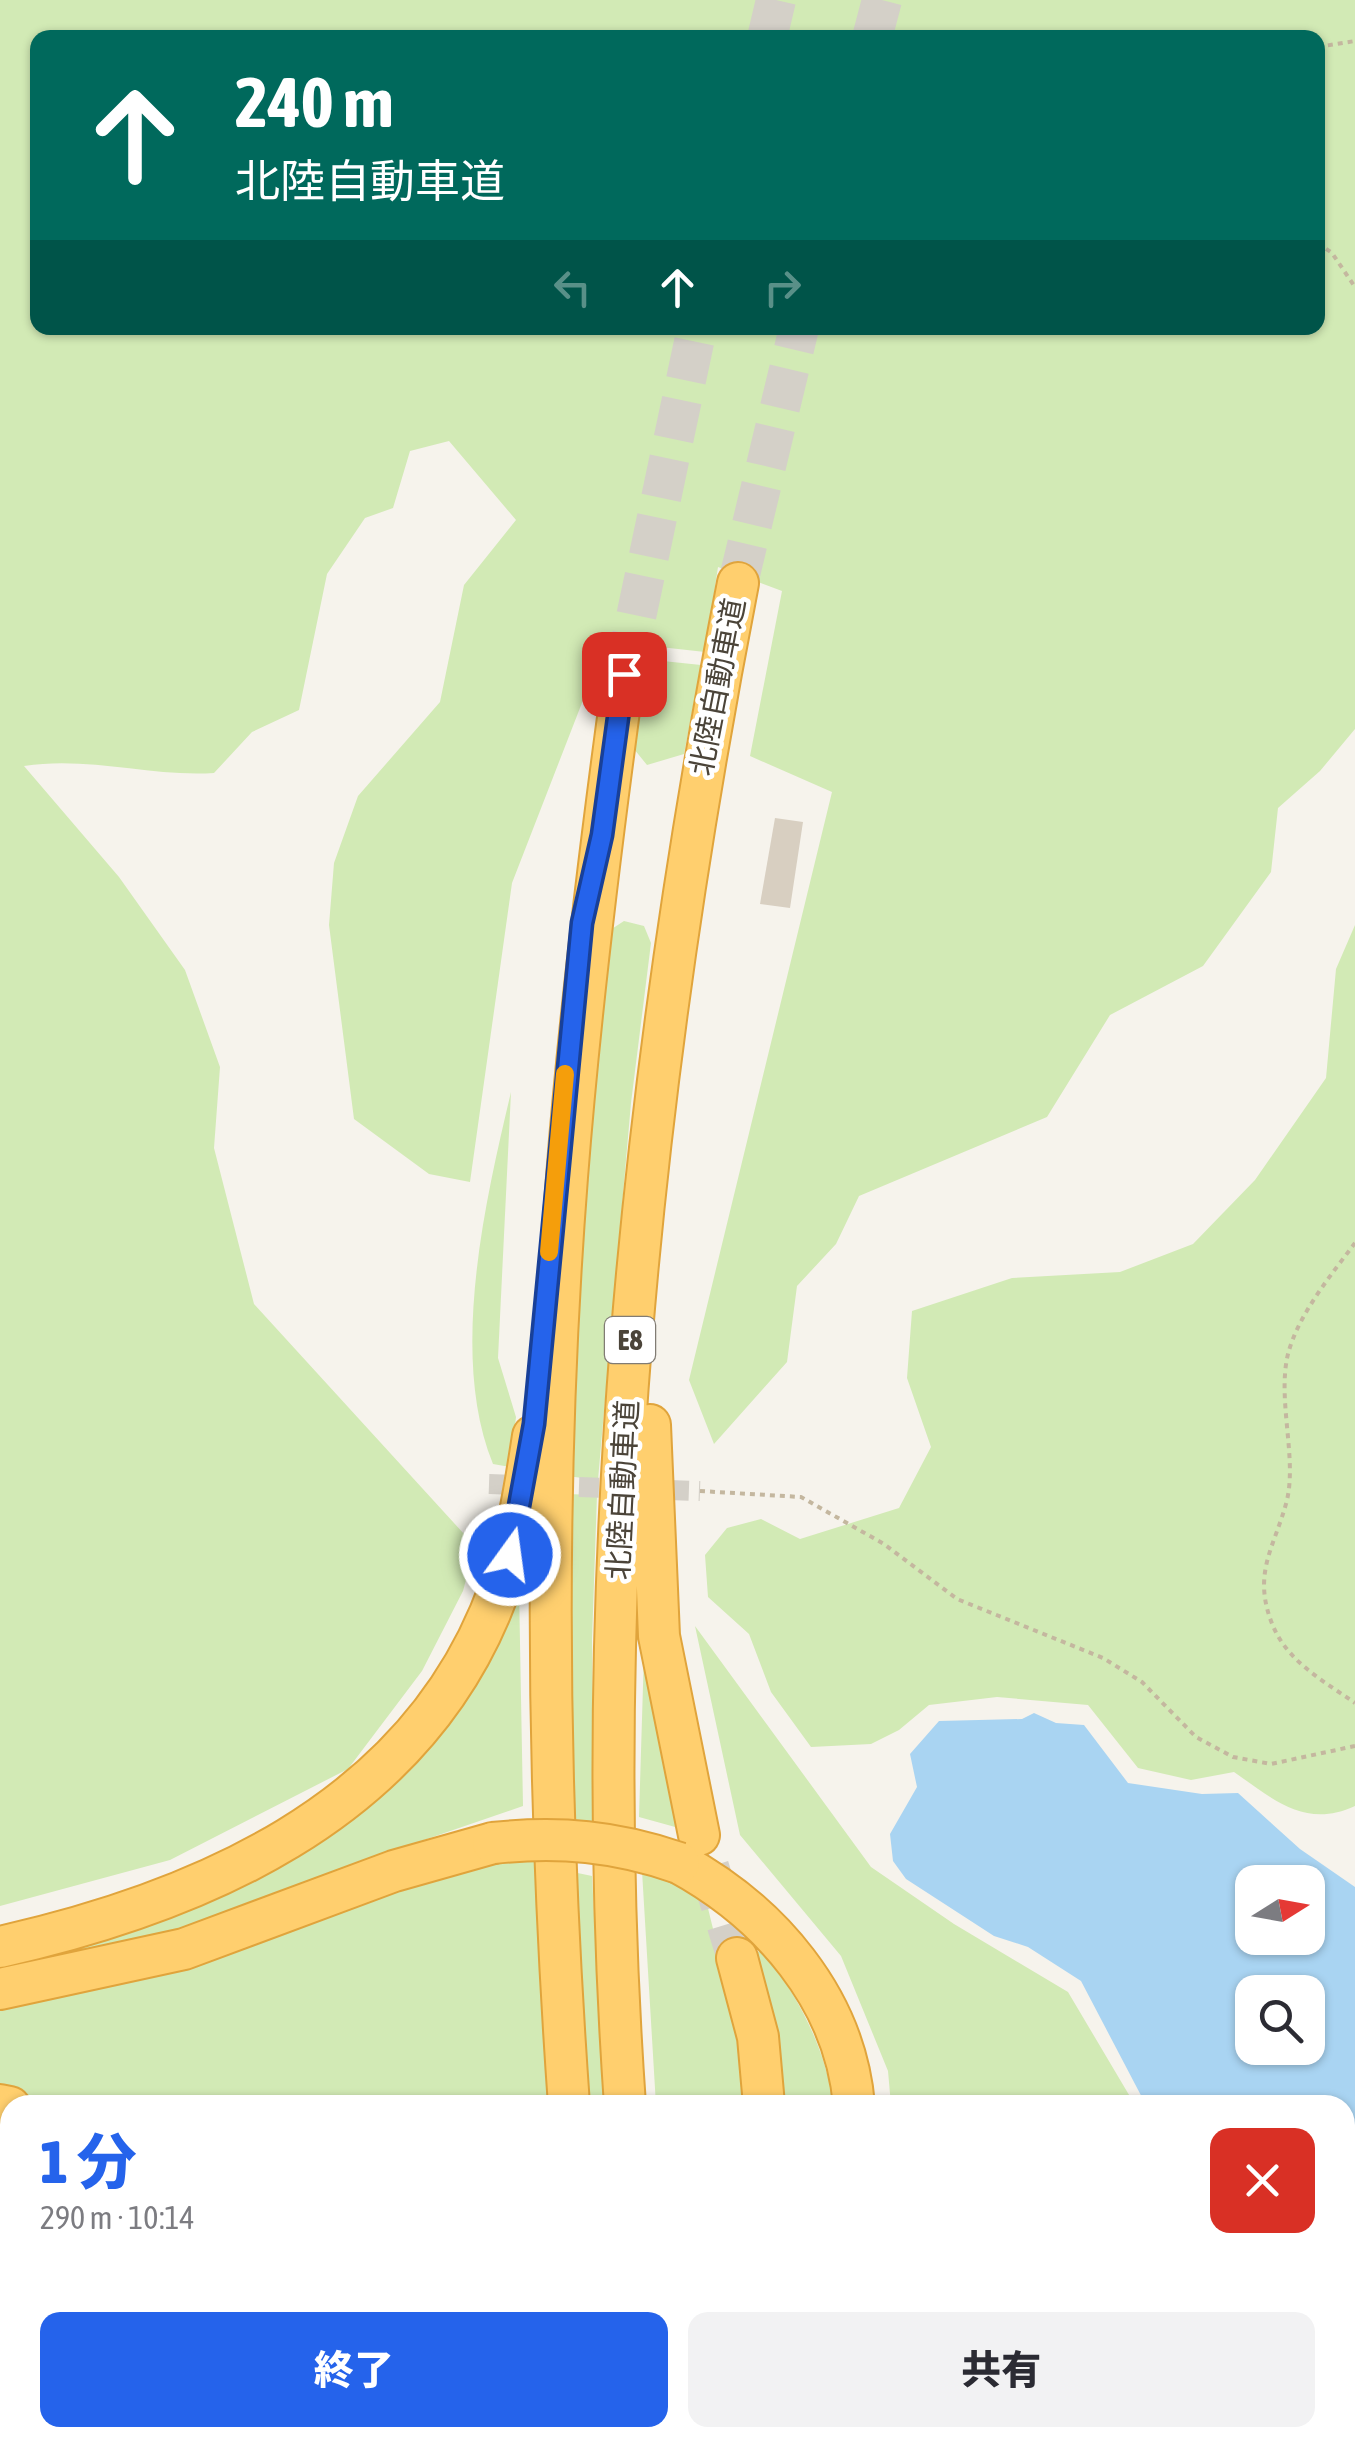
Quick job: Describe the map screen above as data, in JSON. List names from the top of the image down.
{
  "streets": {
    "highway": ["北陸自動車道", "E8"]
  },
  "north": "right",
  "page": {
    "turn": ["240 m", "北陸自動車道"],
    "heading": ["1 分", "290 m · 10:14"],
    "buttons": ["終了", "共有"]
  }
}
